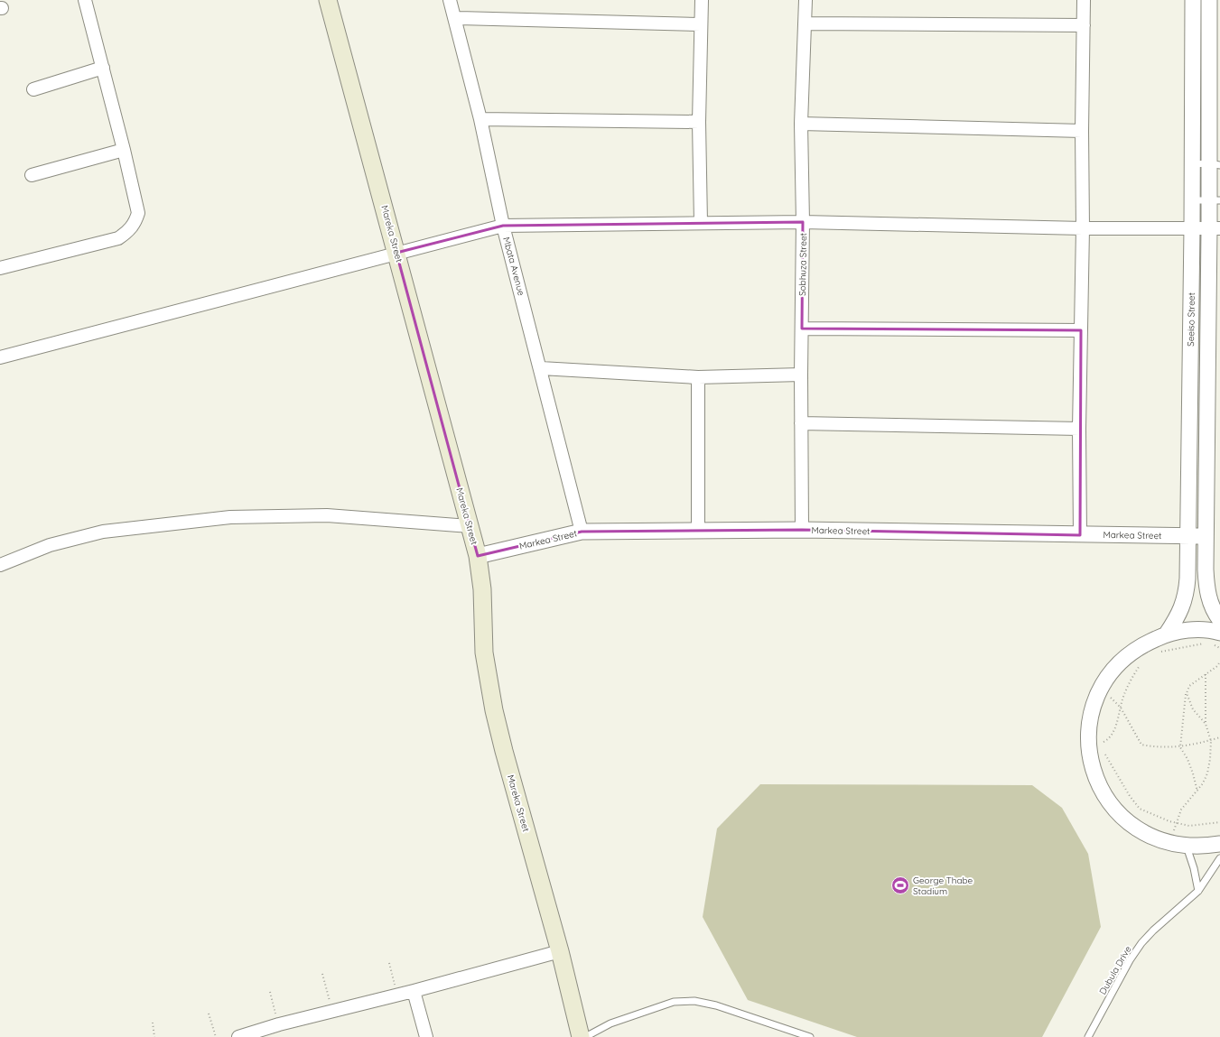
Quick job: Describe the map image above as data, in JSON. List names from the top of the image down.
{
  "streets": {
    "main road": ["Mareka Street"],
    "street": [
      "Sobhuza Street",
      "Mbata Avenue",
      "Seeiso Street",
      "Markea Street"
    ],
    "lane": ["Dubula Drive"]
  },
  "crossings": [
    ["Mareka Street", "Markea Street"],
    ["Sobhuza Street", "Markea Street"],
    ["Mbata Avenue", "Markea Street"],
    ["Seeiso Street", "Markea Street"]
  ],
  "places": {
    "sports": ["George Thabe Stadium"]
  }
}
